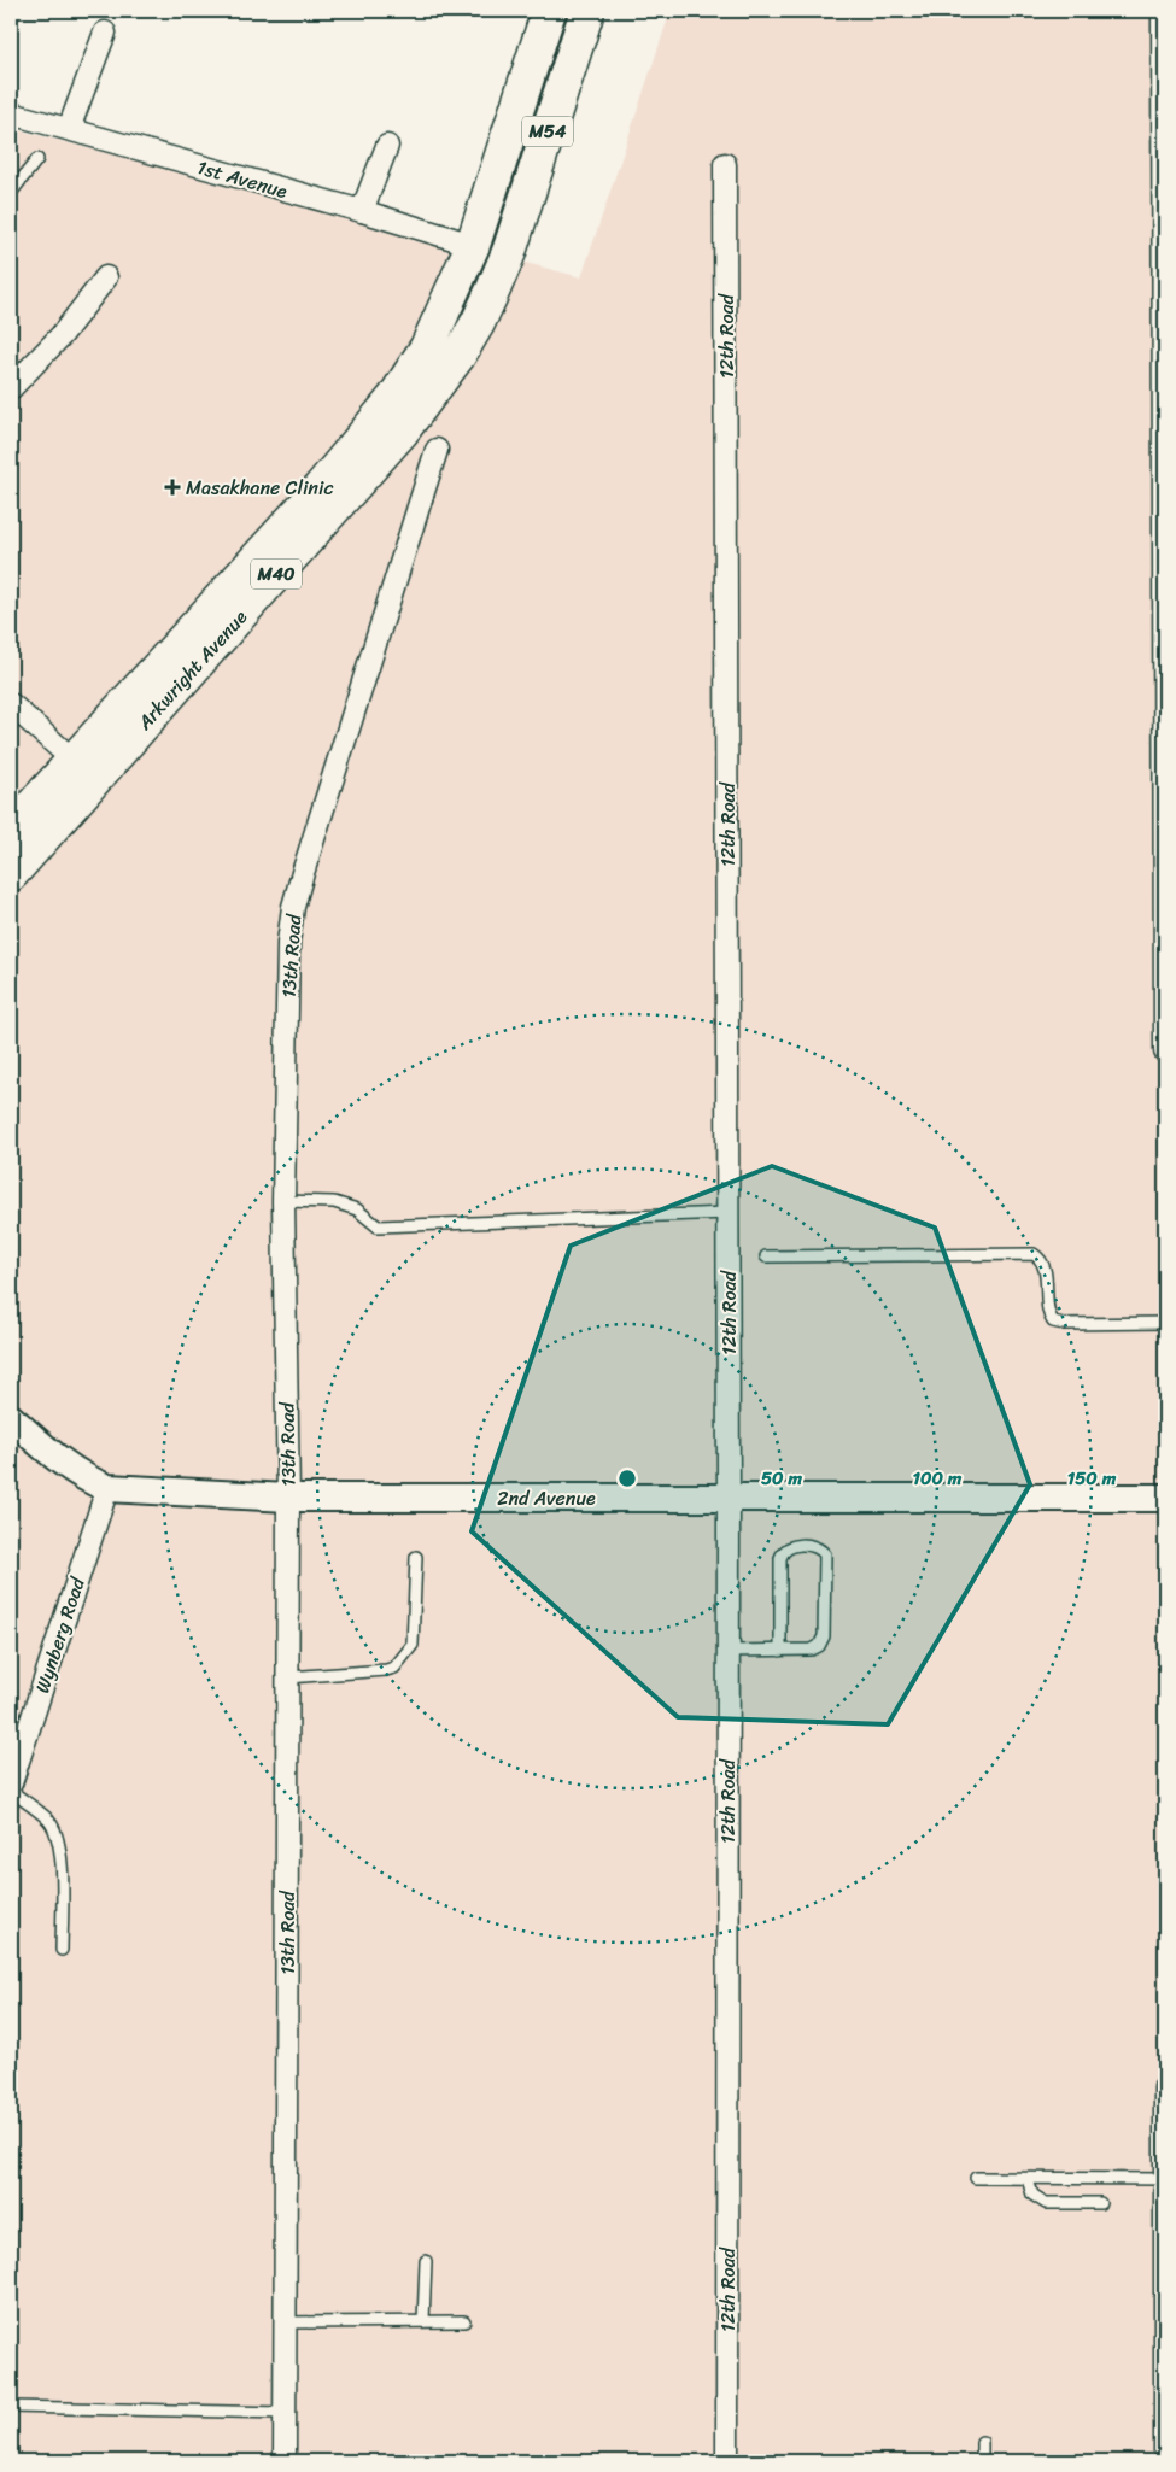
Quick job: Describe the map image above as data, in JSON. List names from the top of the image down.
{
  "streets": {
    "main road": ["M54", "M40", "Arkwright Avenue"],
    "street": [
      "1st Avenue",
      "12th Road",
      "13th Road",
      "2nd Avenue",
      "Wynberg Road"
    ]
  },
  "crossings": [
    ["M54", "1st Avenue"],
    ["M54", "Arkwright Avenue"],
    ["1st Avenue", "Arkwright Avenue"],
    ["12th Road", "2nd Avenue"],
    ["13th Road", "2nd Avenue"],
    ["2nd Avenue", "Wynberg Road"]
  ],
  "places": {
    "health": ["Masakhane Clinic"]
  },
  "rings": ["50 m", "100 m", "150 m"]
}
